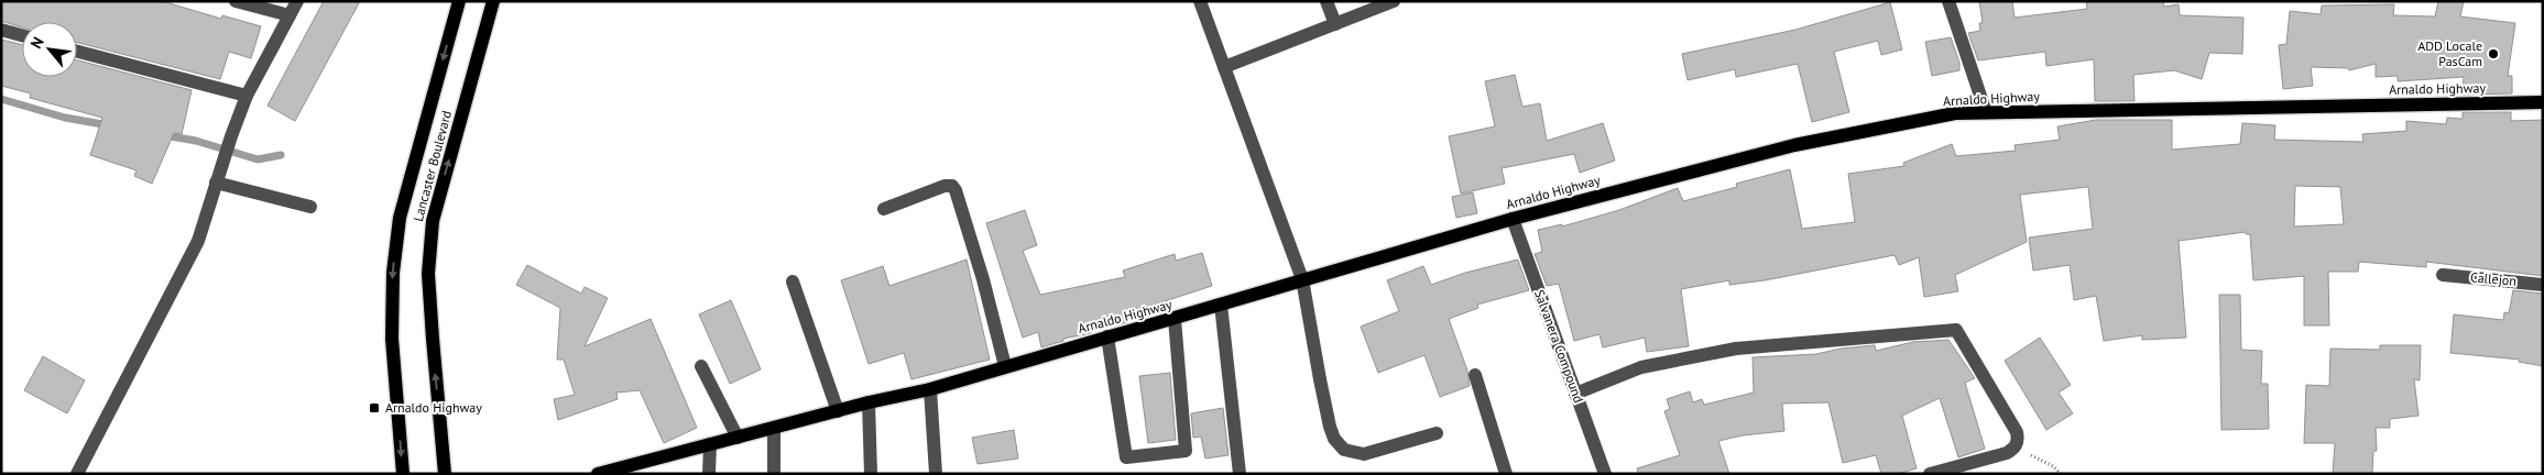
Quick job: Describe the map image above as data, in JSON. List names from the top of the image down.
{
  "streets": {
    "main road": ["Arnaldo Highway", "Lancaster Boulevard"],
    "street": ["Callejon", "Salvanera Compound"]
  },
  "crossings": [
    ["Arnaldo Highway", "Salvanera Compound"]
  ],
  "places": {
    "other": ["ADD Locale PasCam"],
    "transit": ["Arnaldo Highway"]
  },
  "north": "top left"
}
